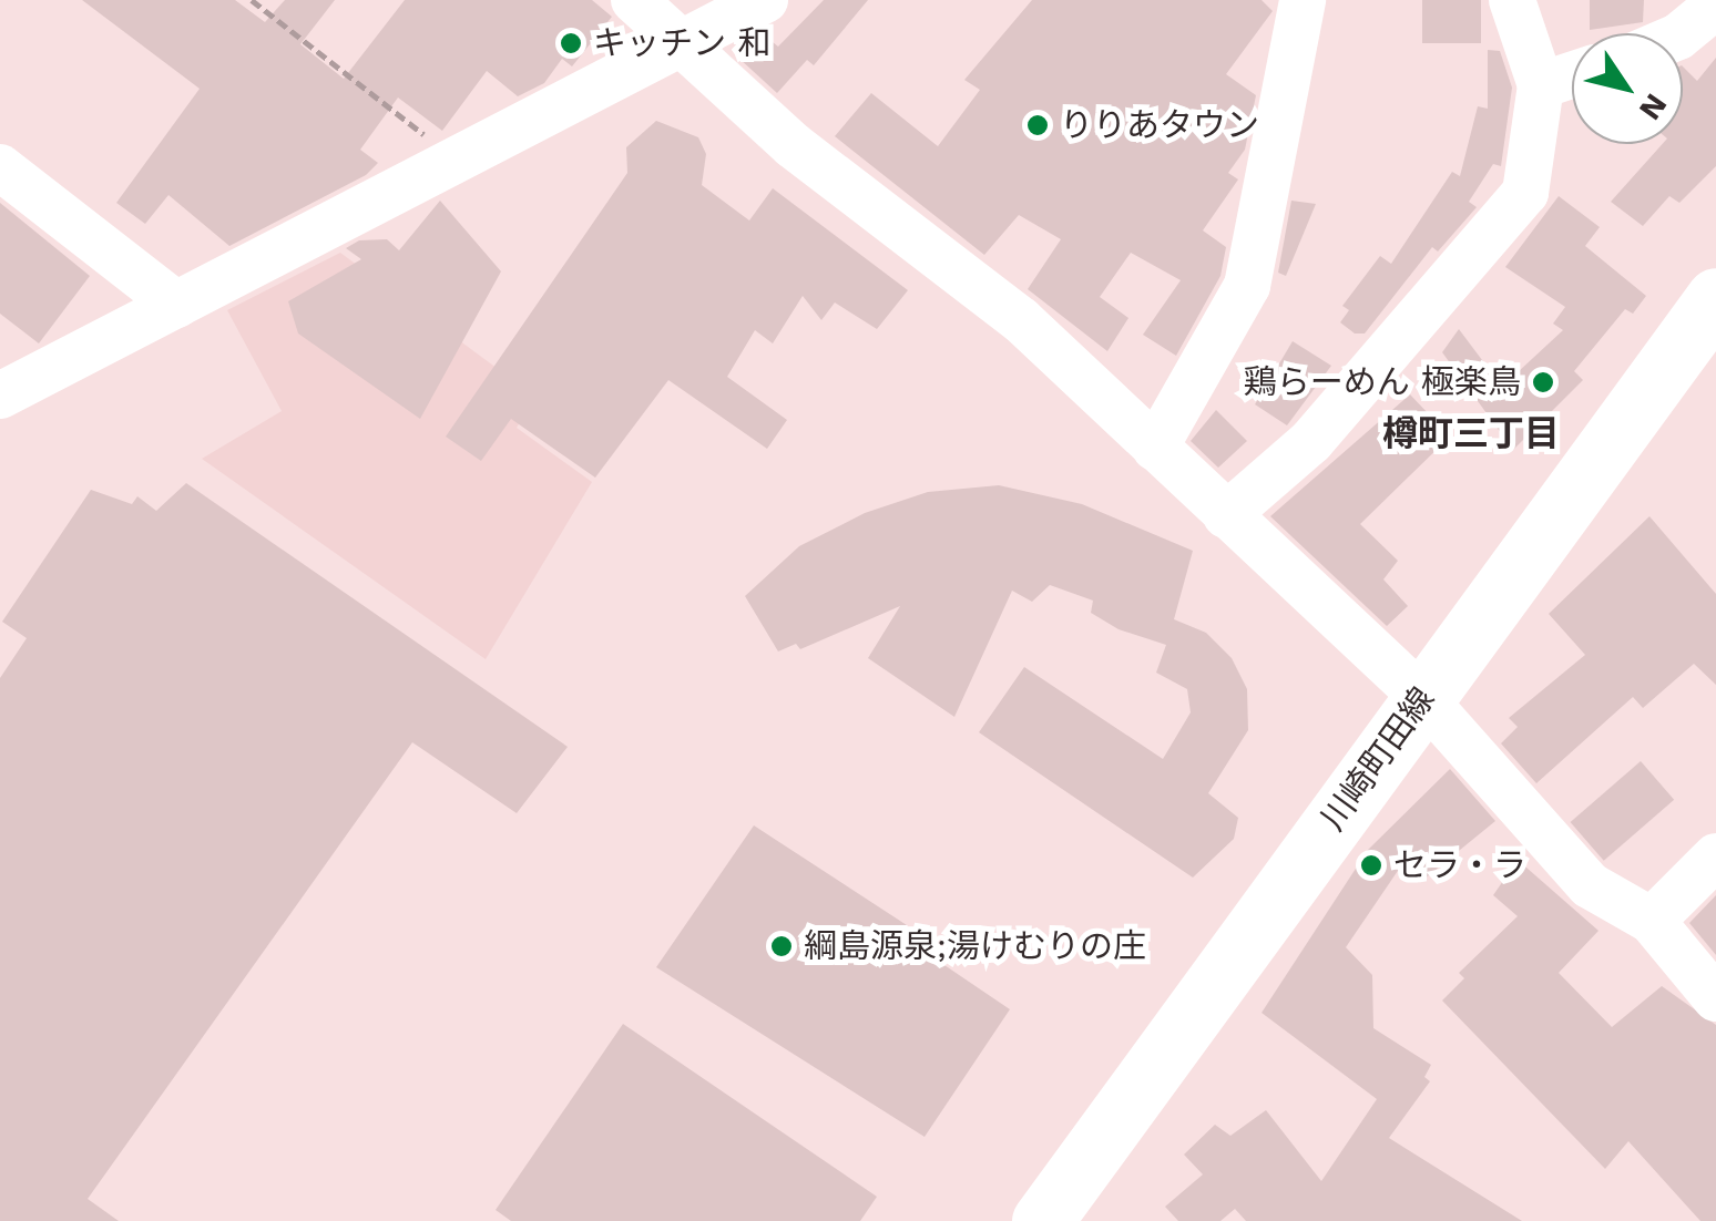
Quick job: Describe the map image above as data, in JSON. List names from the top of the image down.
{
  "streets": {
    "main road": ["川崎町田線"]
  },
  "districts": ["樽町三丁目"],
  "places": [
    "キッチン 和",
    "りりあタウン",
    "鶏らーめん 極楽鳥",
    "セラ・ラ",
    "綱島源泉;湯けむりの庄"
  ],
  "north": "bottom right"
}
